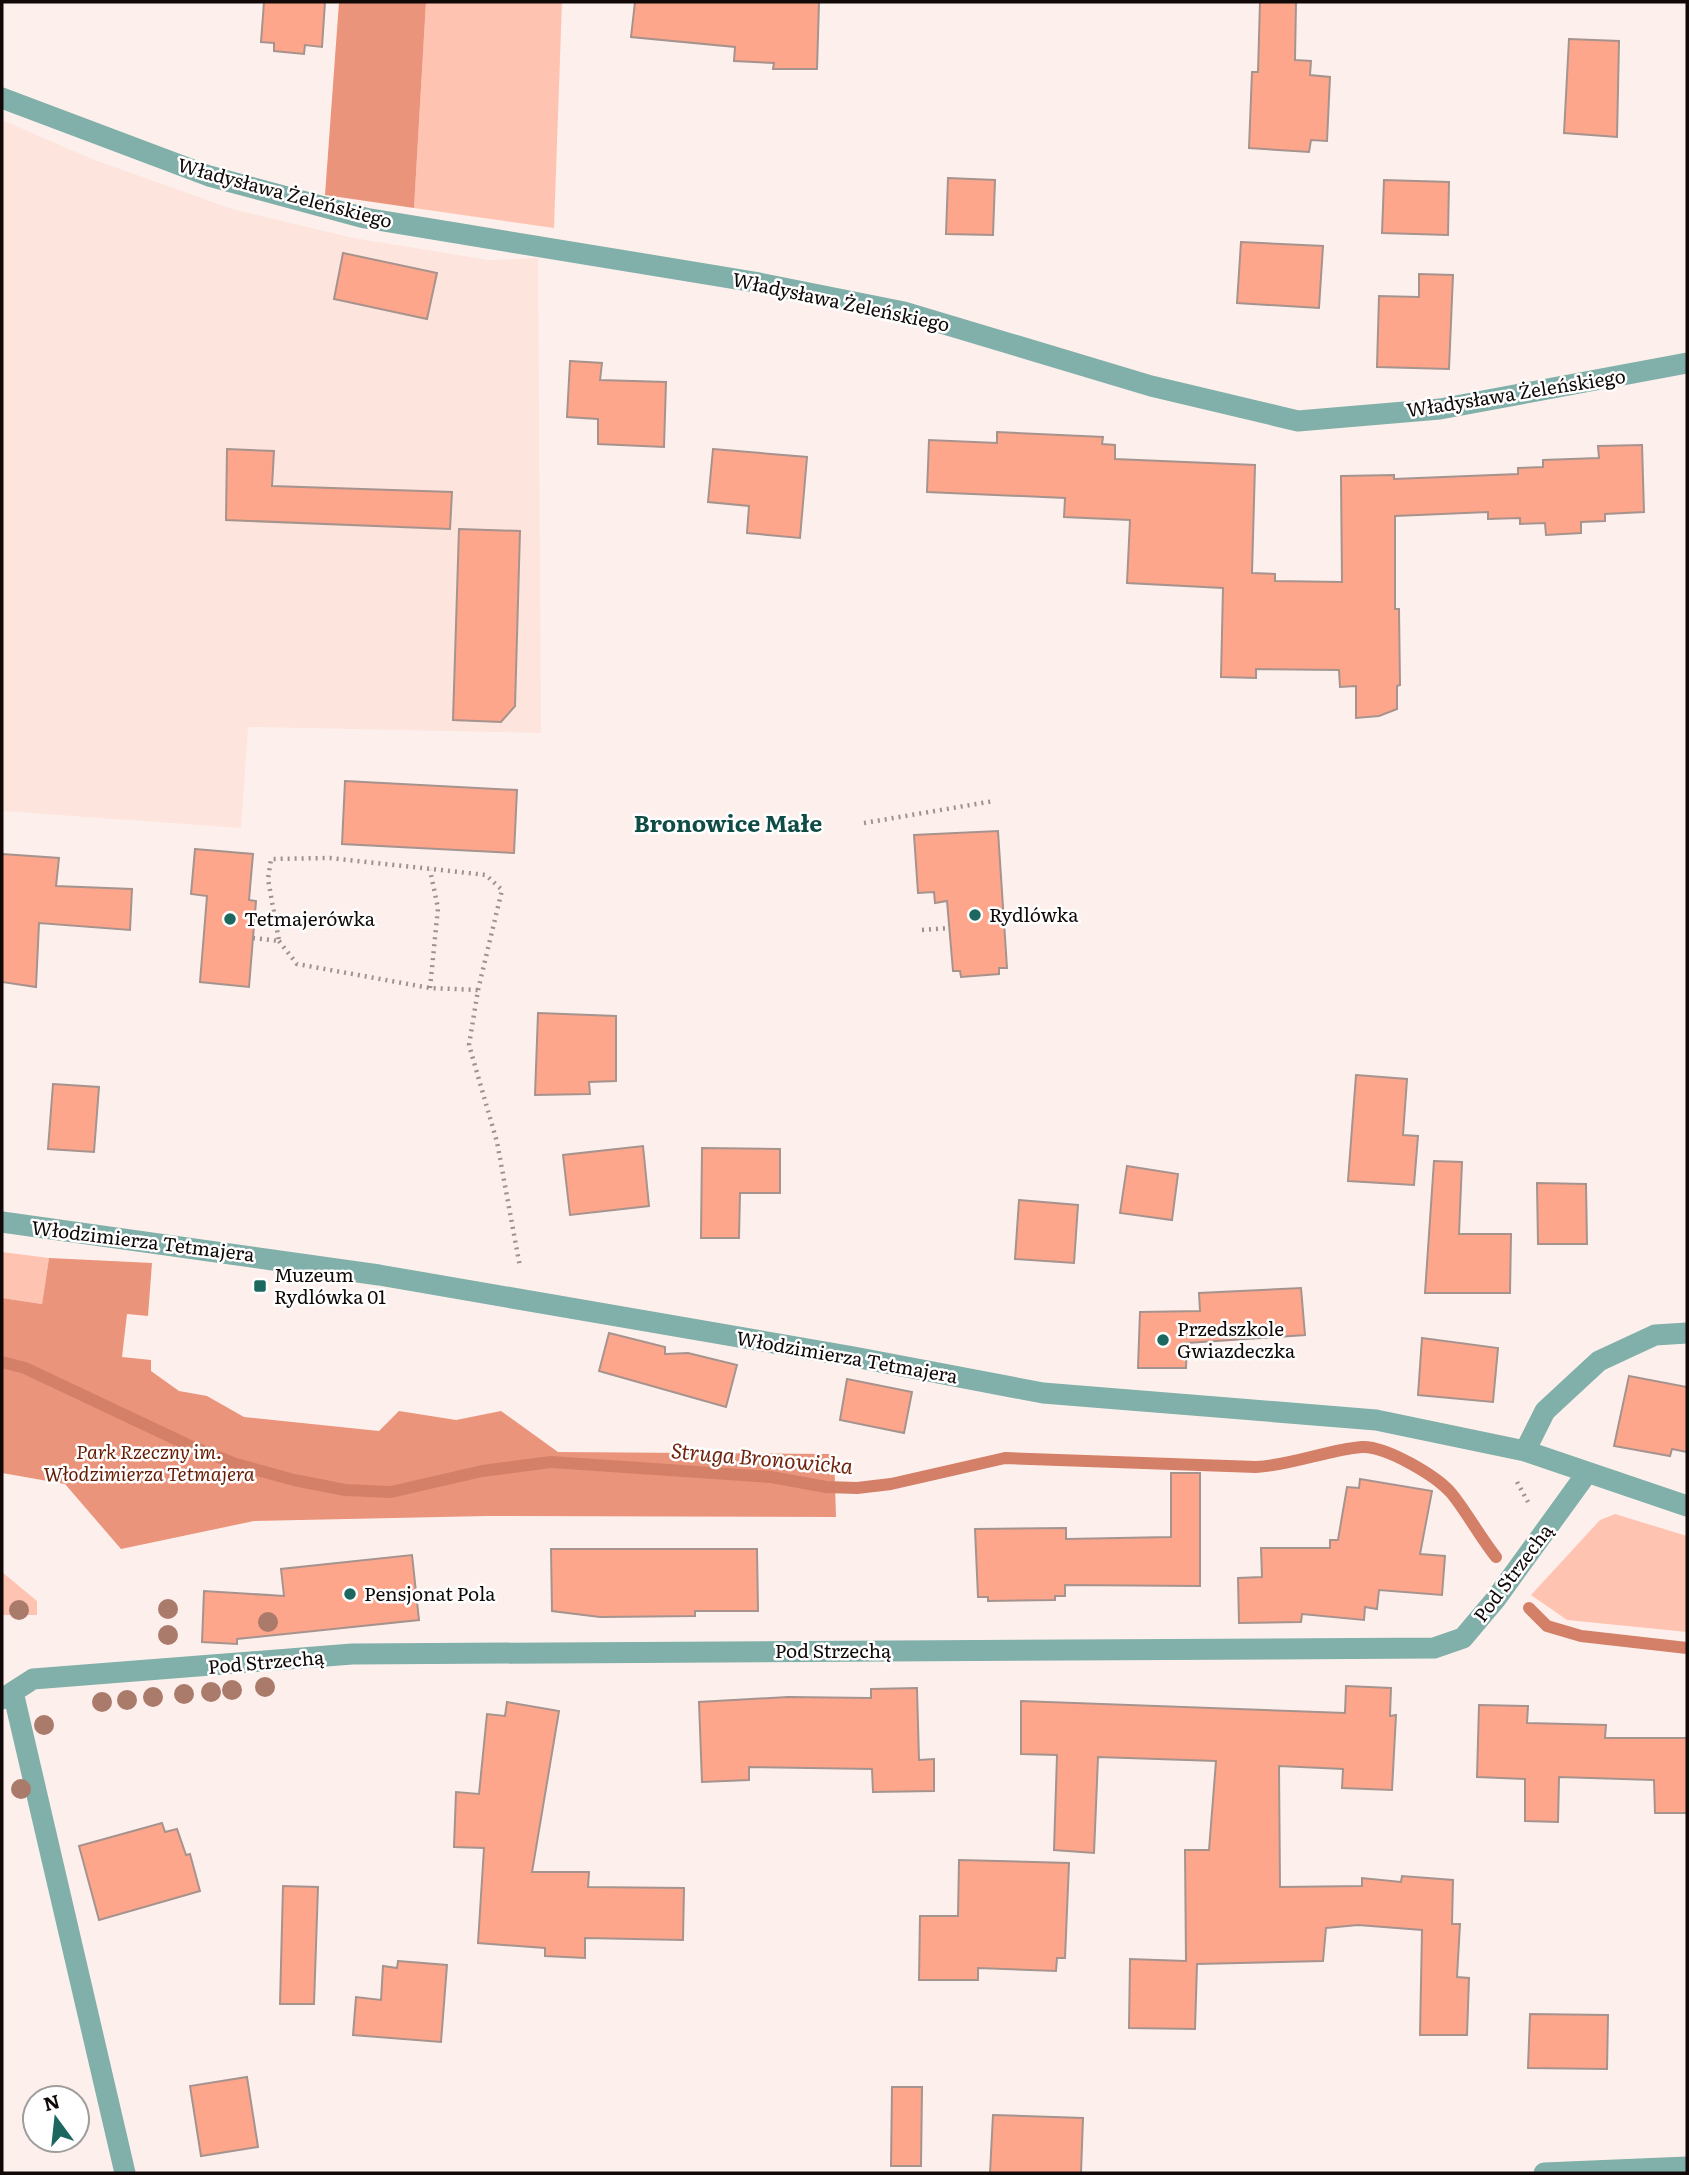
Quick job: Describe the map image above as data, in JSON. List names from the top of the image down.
{
  "streets": {
    "street": ["Władysława Żeleńskiego", "Włodzimierza Tetmajera", "Pod Strzechą"]
  },
  "crossings": [
    ["Włodzimierza Tetmajera", "Pod Strzechą"]
  ],
  "districts": ["Bronowice Małe"],
  "water": ["Struga Bronowicka"],
  "parks": ["Park Rzeczny im. Włodzimierza Tetmajera"],
  "places": {
    "other": [
      "Rydlówka",
      "Tetmajerówka",
      "Przedszkole Gwiazdeczka",
      "Pensjonat Pola"
    ],
    "transit": ["Muzeum Rydlówka 01"]
  },
  "north": "top"
}
